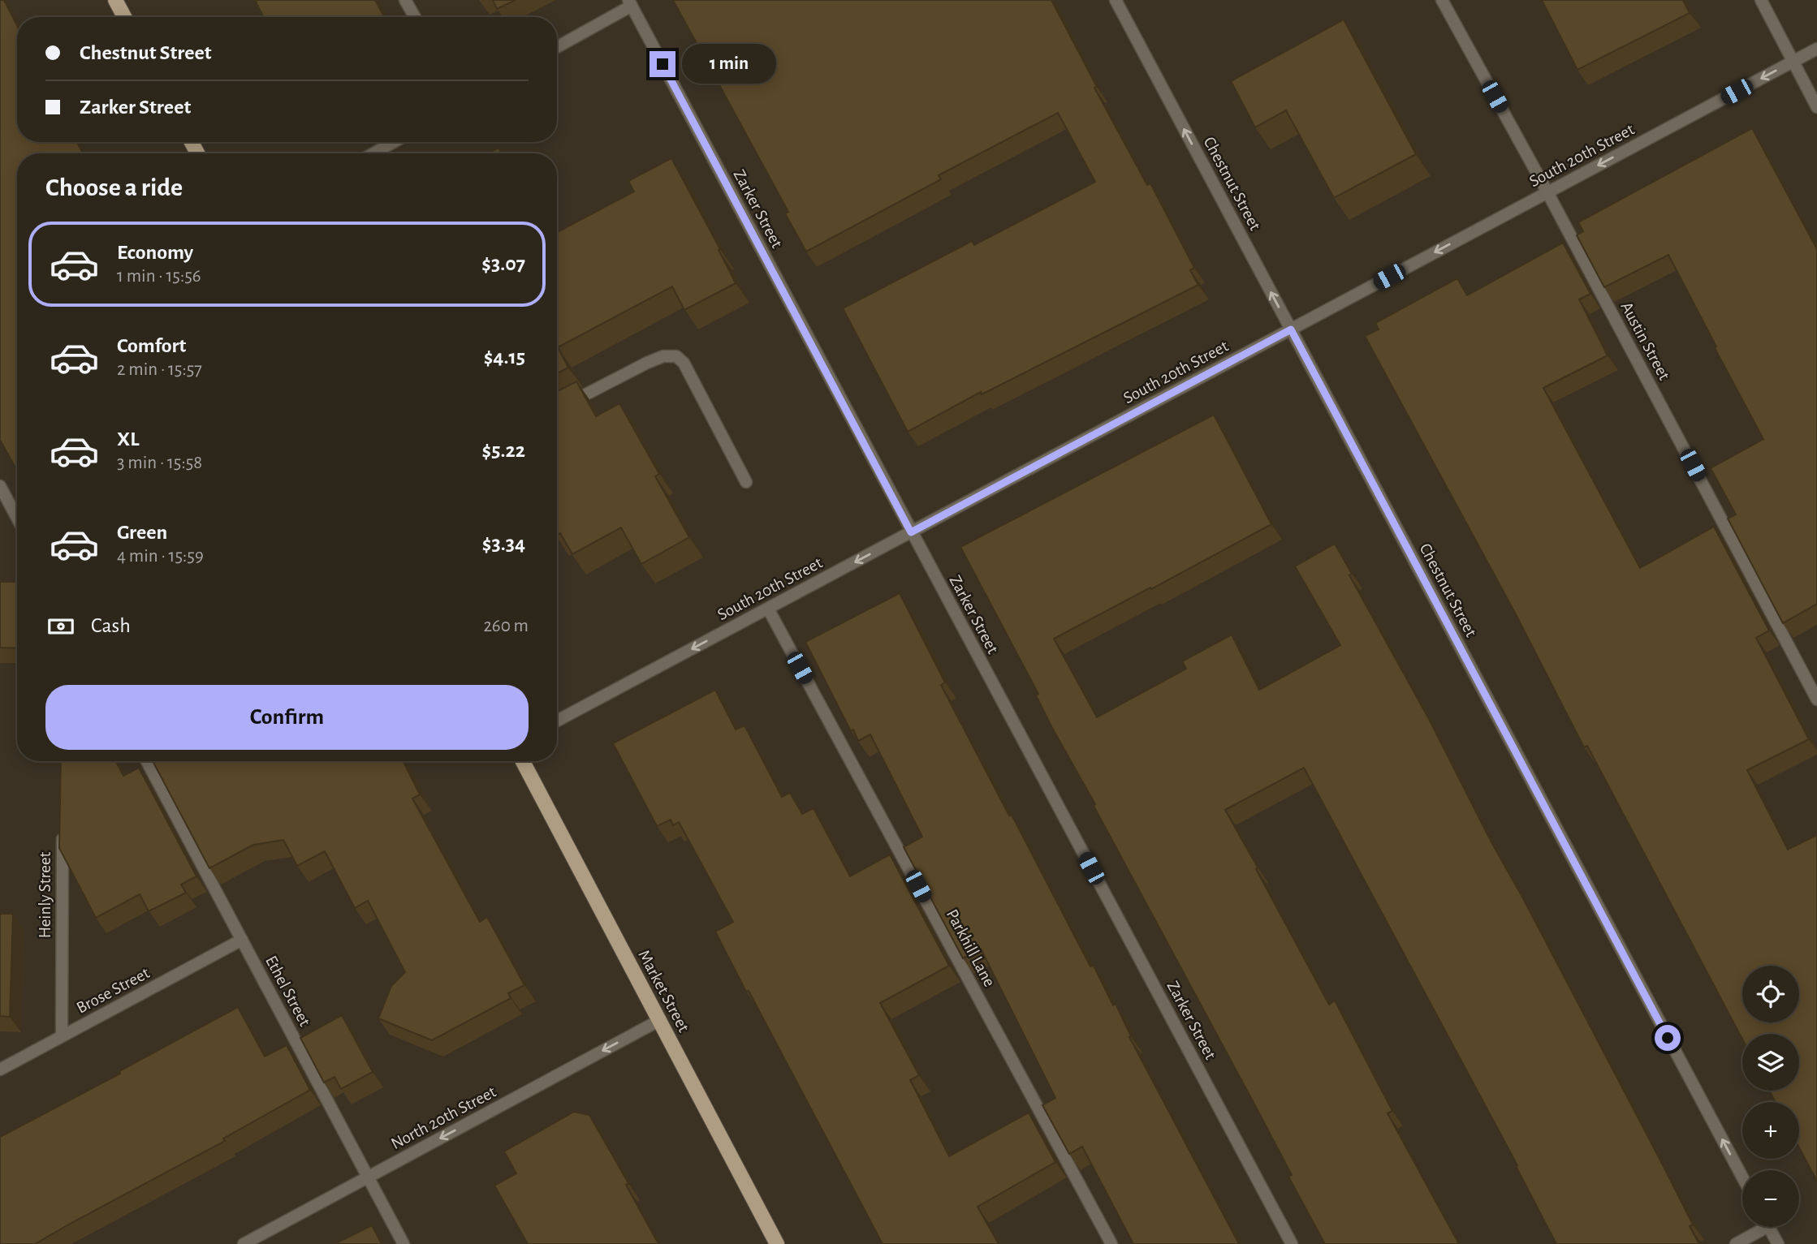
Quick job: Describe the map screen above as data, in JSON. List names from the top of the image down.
{
  "streets": {
    "main road": ["Market Street"],
    "street": [
      "South 20th Street",
      "Chestnut Street",
      "Zarker Street",
      "Austin Street",
      "Heinly Street",
      "Parkhill Lane",
      "Brose Street",
      "Ethel Street",
      "North 20th Street"
    ]
  },
  "crossings": [
    ["South 20th Street", "Chestnut Street"],
    ["South 20th Street", "Zarker Street"],
    ["South 20th Street", "Austin Street"],
    ["South 20th Street", "Parkhill Lane"],
    ["Heinly Street", "Brose Street"],
    ["Brose Street", "Ethel Street"],
    ["Ethel Street", "North 20th Street"],
    ["Market Street", "North 20th Street"]
  ],
  "one_way": ["South 20th Street", "Chestnut Street", "North 20th Street"],
  "page": {
    "banner": ["Chestnut Street", "Zarker Street"],
    "bubble": "1 min",
    "heading": "Choose a ride",
    "list": [
      {
        "name": "Economy",
        "note": "1 min · 15:56",
        "value": "$3.07"
      },
      {
        "name": "Comfort",
        "note": "2 min · 15:57",
        "value": "$4.15"
      },
      {
        "name": "XL",
        "note": "3 min · 15:58",
        "value": "$5.22"
      },
      {
        "name": "Green",
        "note": "4 min · 15:59",
        "value": "$3.34"
      }
    ],
    "pay": ["Cash", "260 m"],
    "buttons": "Confirm",
    "map_buttons": ["+", "−"]
  }
}
